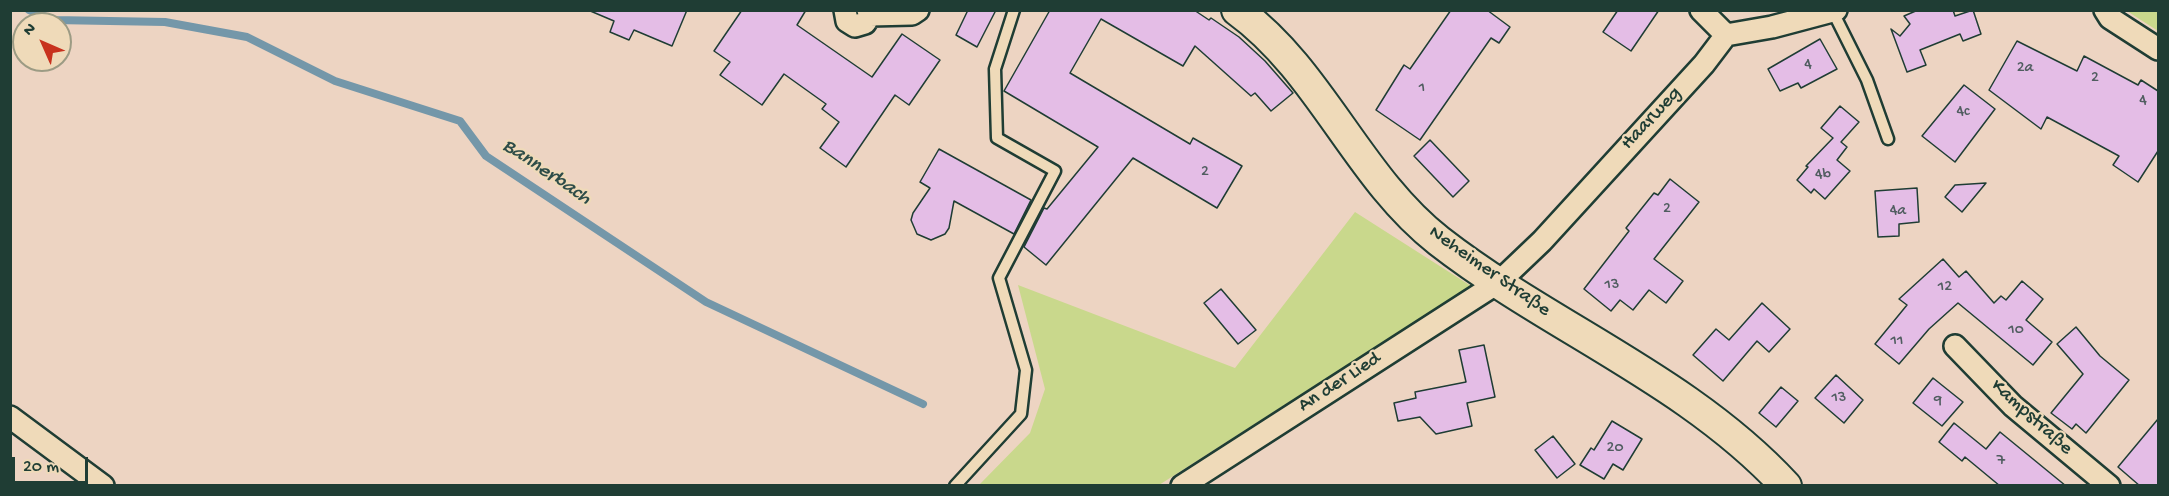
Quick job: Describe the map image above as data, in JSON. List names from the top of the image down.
{
  "streets": {
    "main road": ["Neheimer Straße"],
    "street": ["Haarweg", "An der Lied", "Kampstraße"]
  },
  "crossings": [
    ["Haarweg", "Neheimer Straße"],
    ["Haarweg", "An der Lied"],
    ["Neheimer Straße", "An der Lied"]
  ],
  "water": ["Bannerbach"],
  "house_numbers": [
    "4",
    "2a",
    "2",
    "1",
    "4",
    "4c",
    "2",
    "4b",
    "2",
    "4a",
    "13",
    "12",
    "10",
    "11",
    "13",
    "9",
    "20",
    "7"
  ],
  "scale_bar": "20 m",
  "north": "top left"
}
